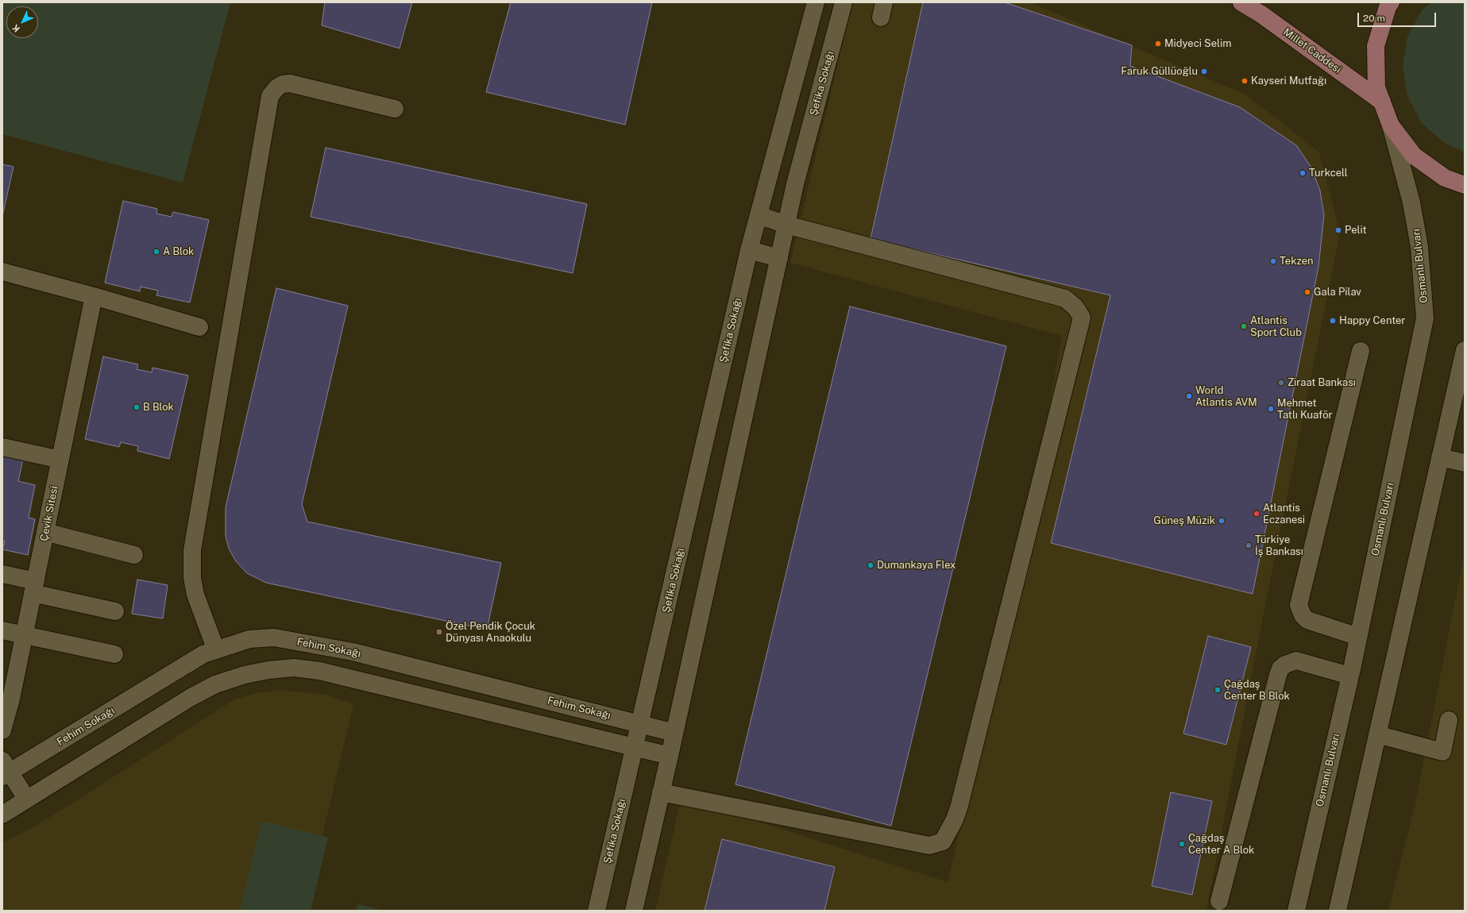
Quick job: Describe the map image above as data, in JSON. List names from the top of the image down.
{
  "streets": {
    "main road": ["Millet Caddesi"],
    "street": [
      "Şefika Sokağı",
      "Osmanlı Bulvarı",
      "Çevik Sitesi",
      "Fehim Sokağı"
    ]
  },
  "crossings": [
    ["Şefika Sokağı", "Fehim Sokağı"]
  ],
  "places": [
    "Midyeci Selim",
    "Faruk Güllüoğlu",
    "Kayseri Mutfağı",
    "Turkcell",
    "Pelit",
    "A Blok",
    "Tekzen",
    "Gala Pilav",
    "Happy Center",
    "Atlantis Sport Club",
    "Ziraat Bankası",
    "World Atlantis AVM",
    "B Blok",
    "Mehmet Tatlı Kuaför",
    "Atlantis Eczanesi",
    "Güneş Müzik",
    "Türkiye İş Bankası",
    "Dumankaya Flex",
    "Özel Pendik Çocuk Dünyası Anaokulu",
    "Çağdaş Center B Blok",
    "Çağdaş Center A Blok"
  ],
  "scale_bar": "20 m",
  "north": "bottom left"
}
